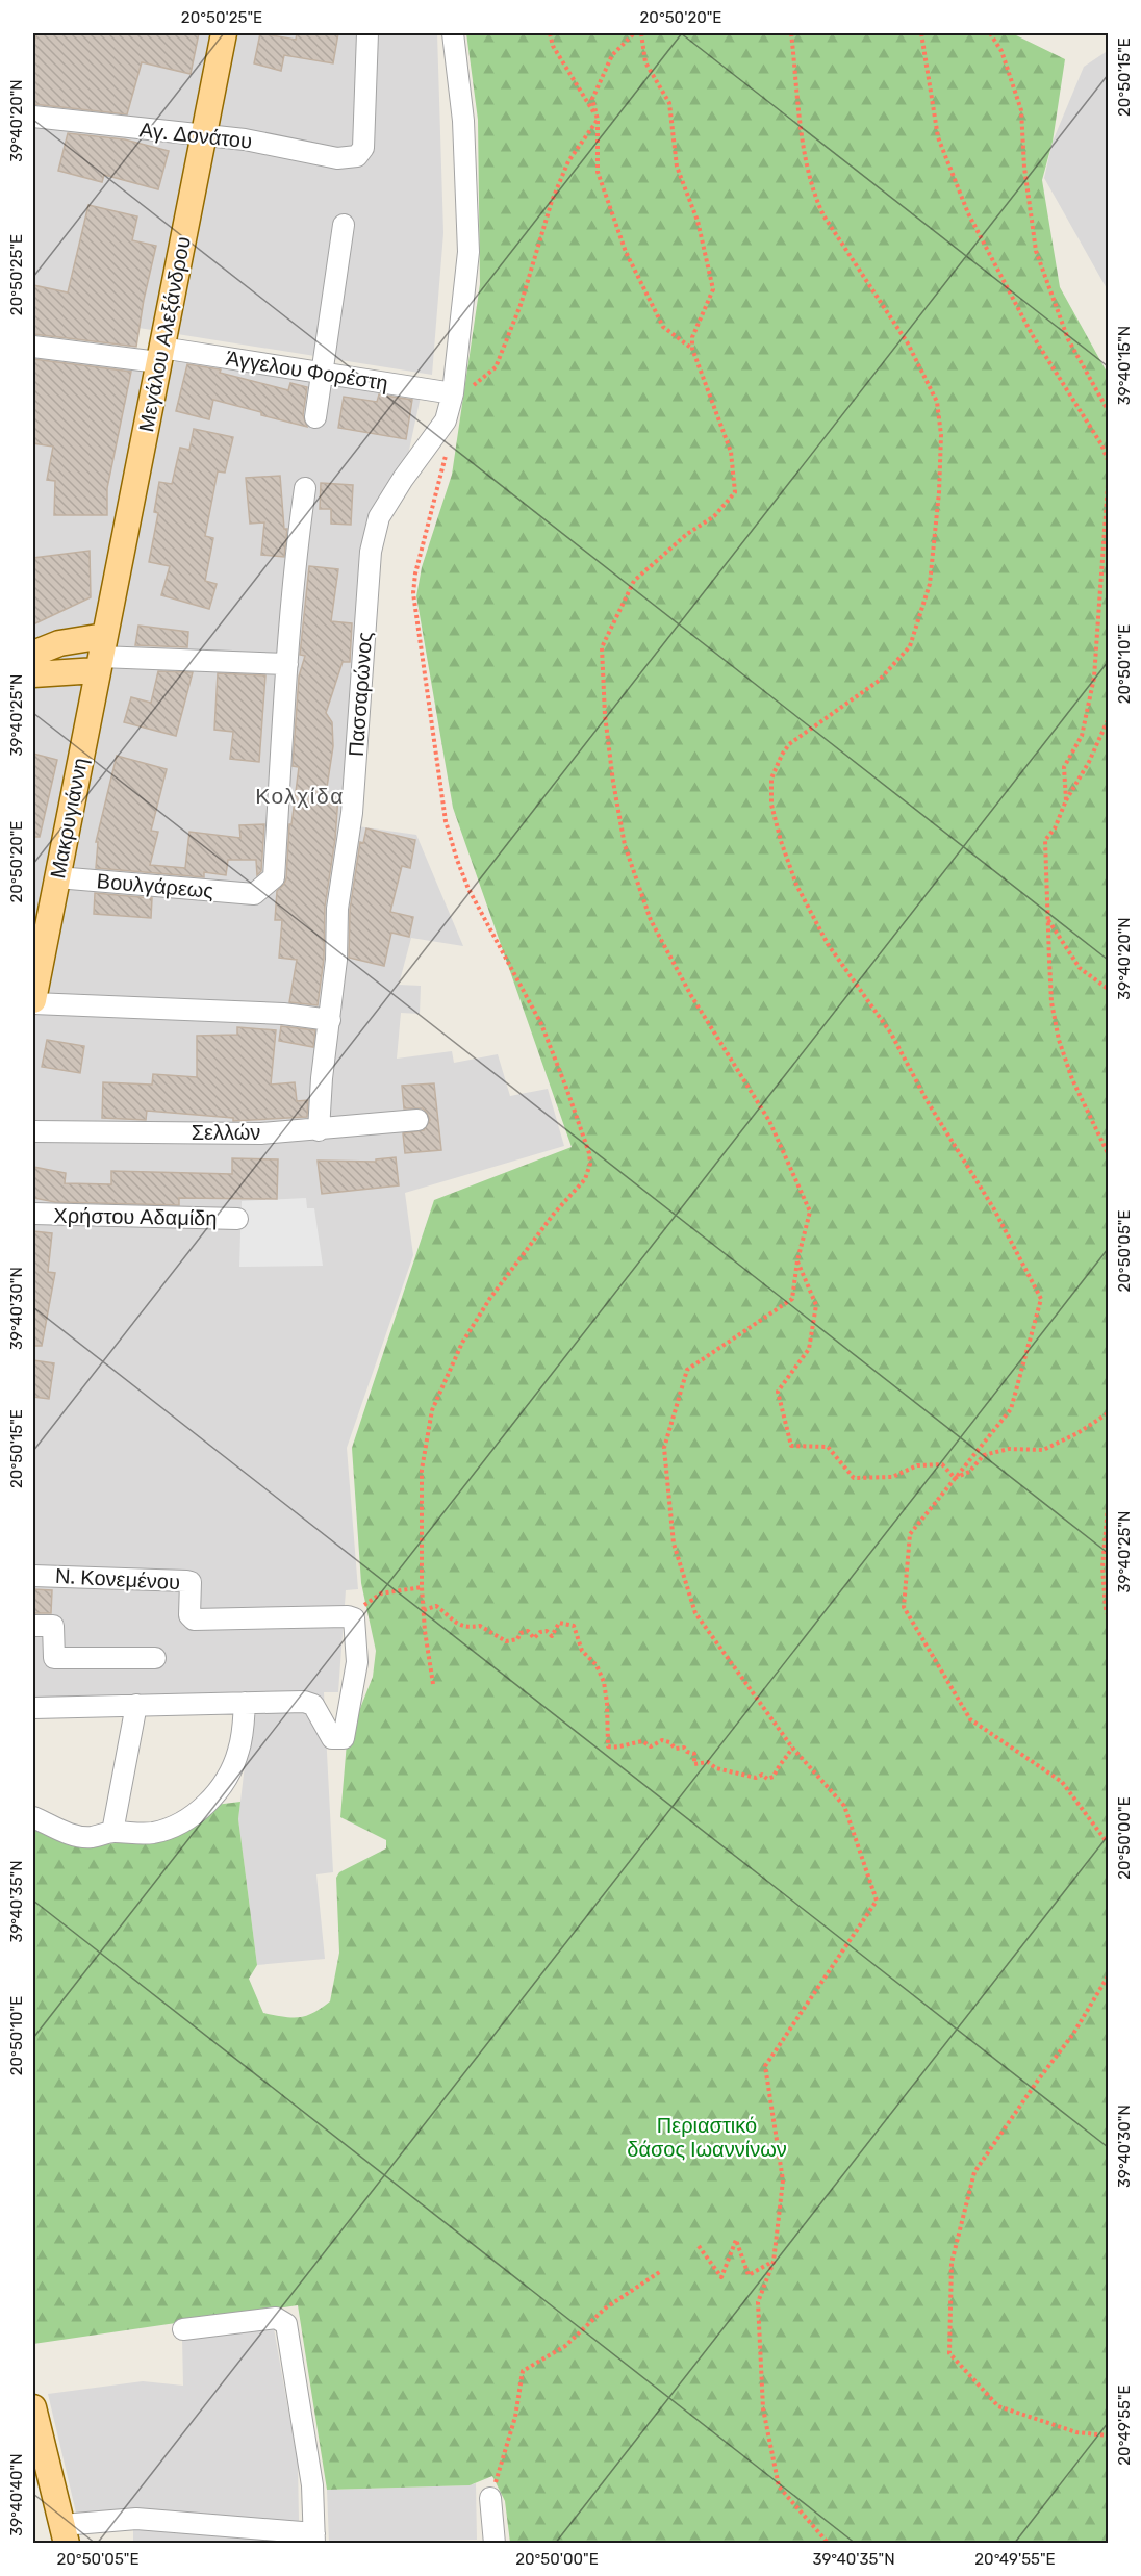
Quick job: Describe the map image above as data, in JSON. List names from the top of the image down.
{
  "streets": {
    "main road": ["Μεγάλου Αλεξάνδρου", "Μακρυγιάννη"],
    "street": [
      "Αγ. Δονάτου",
      "Άγγελου Φορέστη",
      "Πασσαρώνος",
      "Βουλγάρεως",
      "Σελλών",
      "Χρήστου Αδαμίδη",
      "Ν. Κονεμένου"
    ]
  },
  "crossings": [
    ["Αγ. Δονάτου", "Μεγάλου Αλεξάνδρου"],
    ["Μεγάλου Αλεξάνδρου", "Άγγελου Φορέστη"],
    ["Μεγάλου Αλεξάνδρου", "Μακρυγιάννη"],
    ["Άγγελου Φορέστη", "Πασσαρώνος"],
    ["Πασσαρώνος", "Σελλών"],
    ["Μακρυγιάννη", "Βουλγάρεως"]
  ],
  "districts": ["Κολχίδα"],
  "parks": ["Περιαστικό δάσος Ιωαννίνων"],
  "coordinates": [
    "20°50'25\"E",
    "20°50'20\"E",
    "20°50'15\"E",
    "39°40'20\"N",
    "39°40'15\"N",
    "20°50'10\"E",
    "39°40'25\"N",
    "20°50'05\"E",
    "39°40'30\"N",
    "20°50'00\"E",
    "39°40'35\"N",
    "20°49'55\"E",
    "39°40'40\"N"
  ]
}
